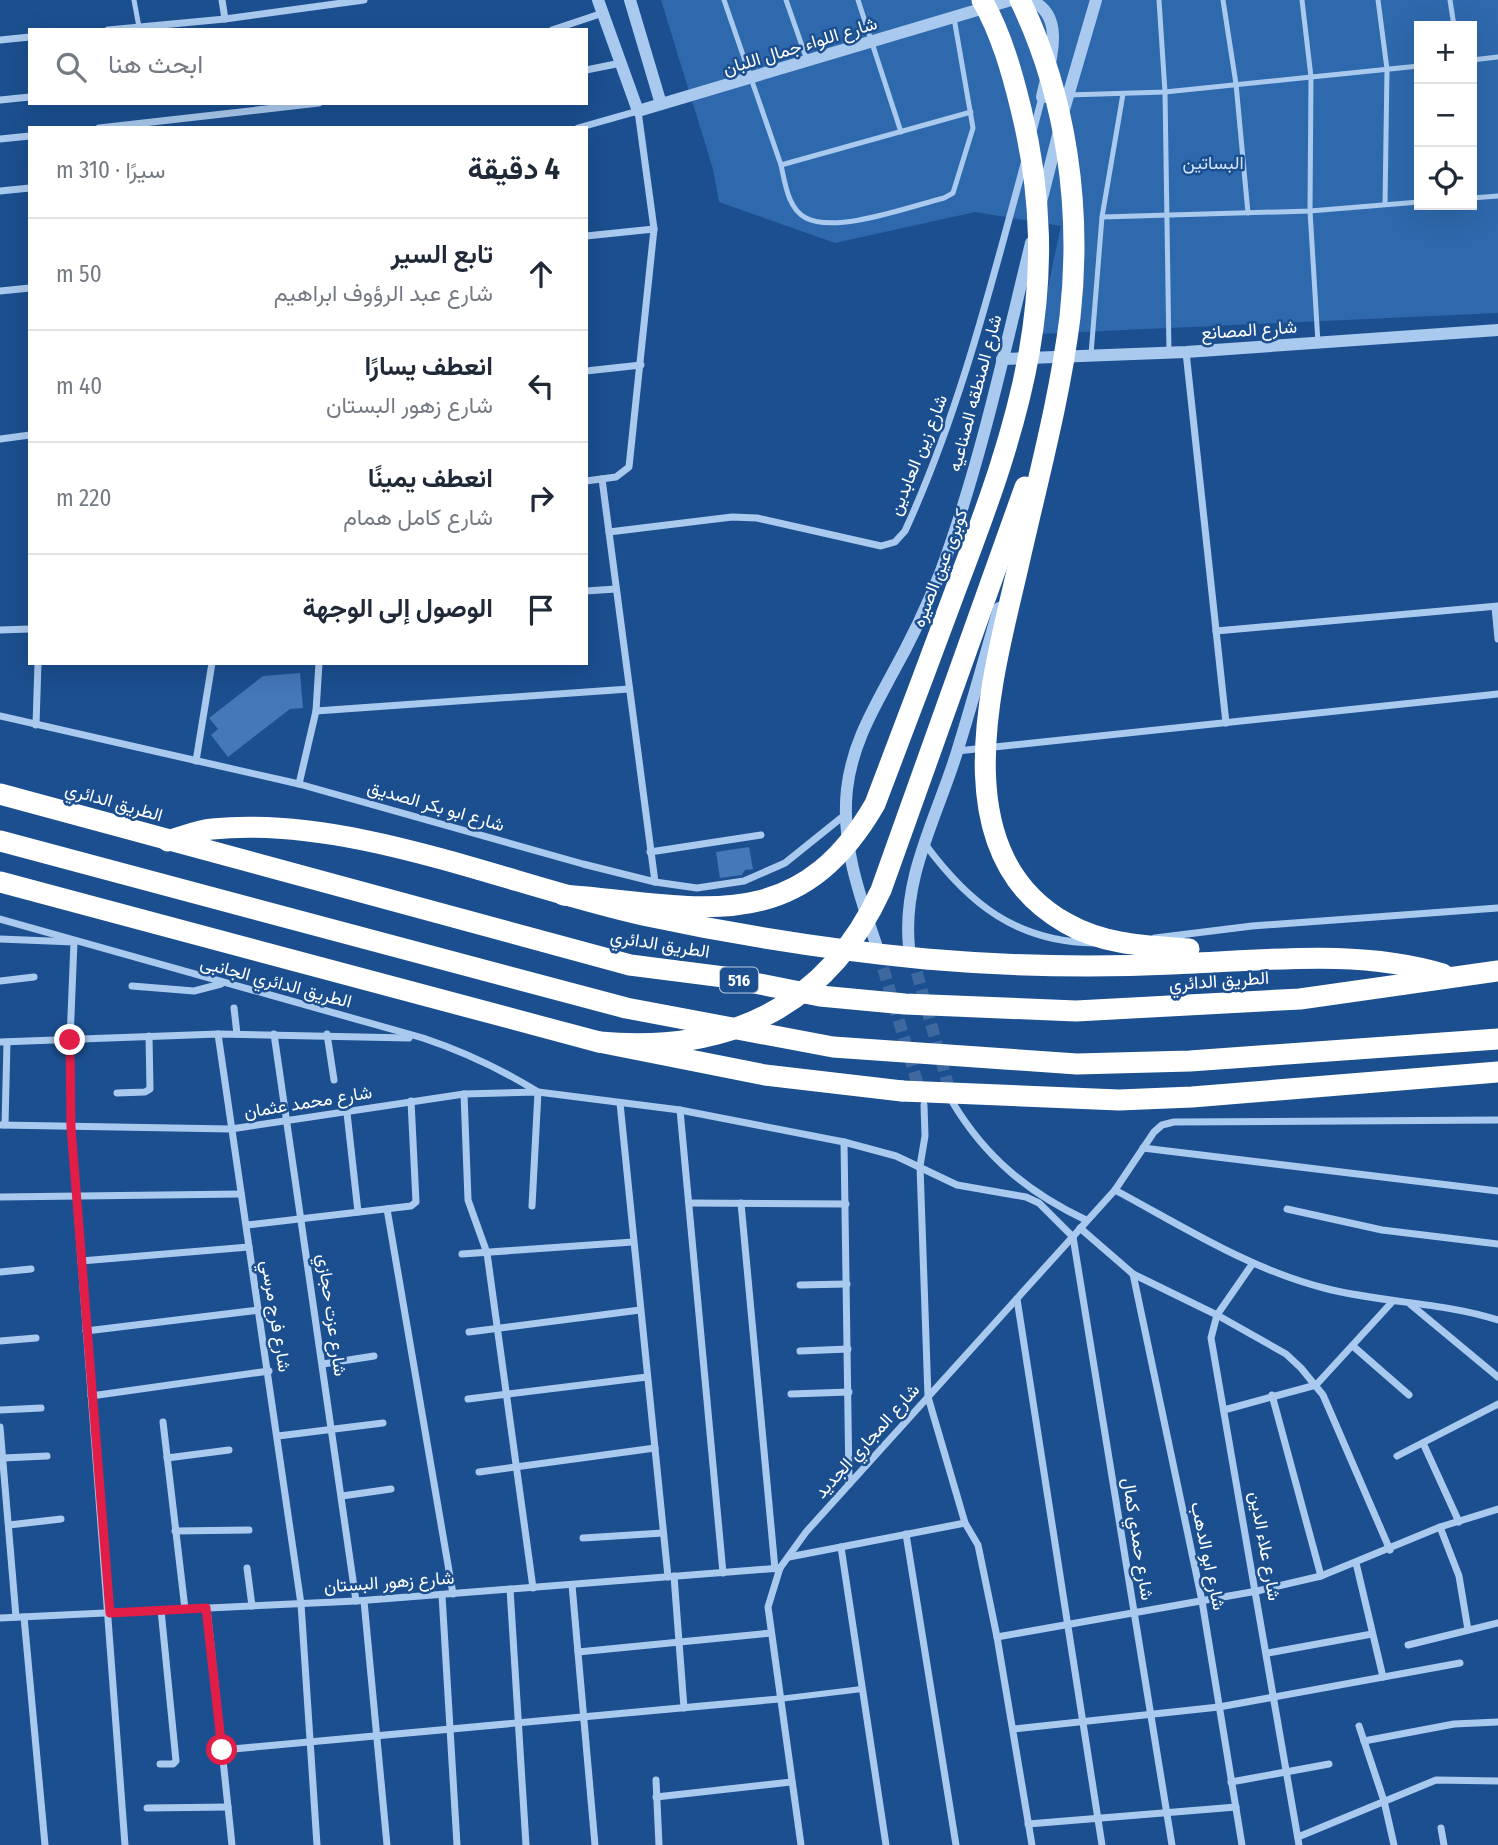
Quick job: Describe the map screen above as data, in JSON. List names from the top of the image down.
{
  "streets": {
    "highway": ["كوبرى عين الصيره", "الطريق الدائري", "516"],
    "street": [
      "شارع اللواء جمال اللبان",
      "شارع المصانع",
      "شارع المنطقه الصناعيه",
      "شارع زين العابدين",
      "شارع ابو بكر الصديق",
      "الطريق الدائري الجانبى",
      "شارع محمد عثمان",
      "شارع عزت حجازي",
      "شارع فرج مرسي",
      "شارع المجاري الجديد",
      "شارع حمدي كمال",
      "شارع علاء الدين",
      "شارع ابو الدهب",
      "شارع زهور البستان"
    ]
  },
  "crossings": [
    ["شارع المصانع", "شارع المنطقه الصناعيه"],
    ["شارع المنطقه الصناعيه", "شارع ابو بكر الصديق"],
    ["الطريق الدائري الجانبى", "شارع محمد عثمان"],
    ["شارع محمد عثمان", "شارع عزت حجازي"],
    ["شارع محمد عثمان", "شارع فرج مرسي"],
    ["شارع محمد عثمان", "شارع المجاري الجديد"],
    ["شارع محمد عثمان", "شارع حمدي كمال"],
    ["شارع عزت حجازي", "شارع زهور البستان"],
    ["شارع فرج مرسي", "شارع زهور البستان"],
    ["شارع المجاري الجديد", "شارع حمدي كمال"],
    ["شارع المجاري الجديد", "شارع زهور البستان"]
  ],
  "parks": ["البساتين"],
  "page": {
    "map_buttons": ["+", "−"],
    "search": "ابحث هنا",
    "heading": ["4 دقيقة", "سيرًا · 310 m"],
    "list": [
      ["تابع السير", "شارع عبد الرؤوف ابراهيم", "50 m"],
      ["انعطف يسارًا", "شارع زهور البستان", "40 m"],
      ["انعطف يمينًا", "شارع كامل همام", "220 m"],
      "الوصول إلى الوجهة"
    ]
  }
}
